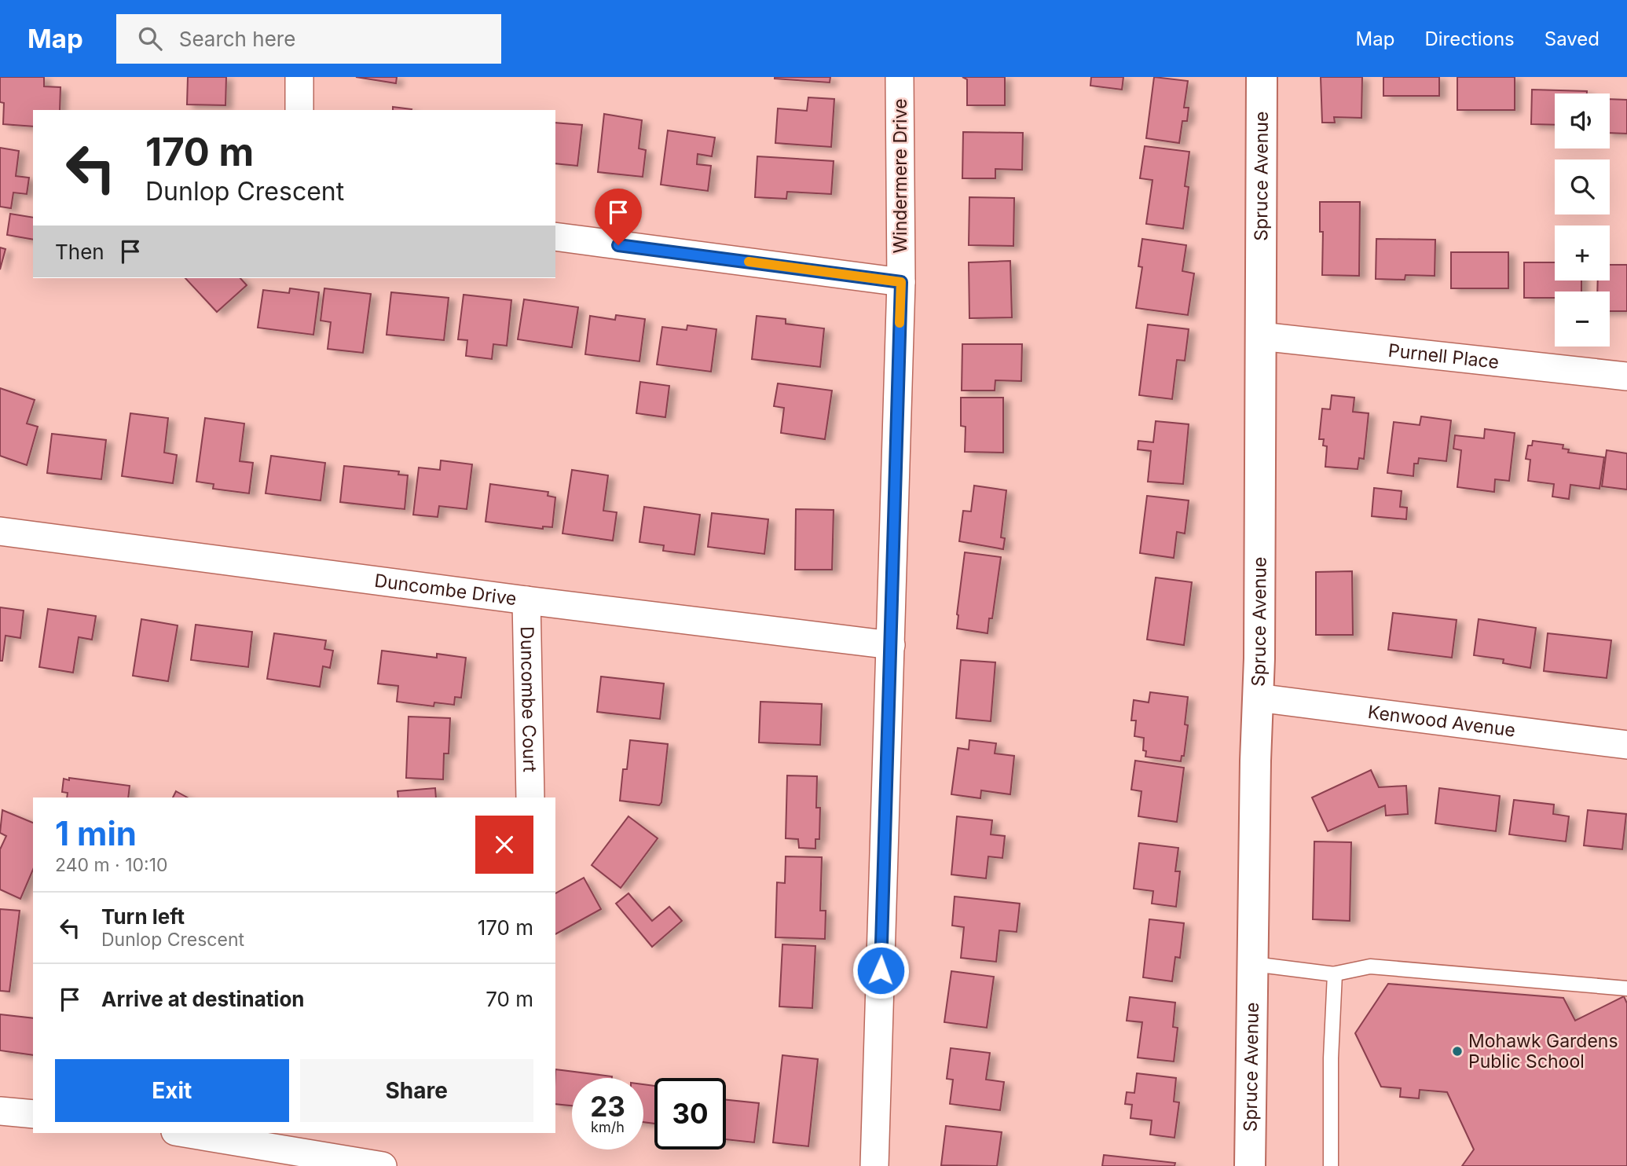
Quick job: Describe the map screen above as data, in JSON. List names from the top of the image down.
{
  "streets": {
    "street": [
      "Windermere Drive",
      "Spruce Avenue",
      "Purnell Place",
      "Duncombe Drive",
      "Duncombe Court",
      "Kenwood Avenue"
    ]
  },
  "crossings": [
    ["Windermere Drive", "Duncombe Drive"],
    ["Spruce Avenue", "Purnell Place"],
    ["Spruce Avenue", "Kenwood Avenue"],
    ["Duncombe Drive", "Duncombe Court"]
  ],
  "places": ["Mohawk Gardens Public School"],
  "page": {
    "header": "Map",
    "search": "Search here",
    "nav": ["Map", "Directions", "Saved"],
    "map_buttons": ["+", "−"],
    "turn": ["170 m", "Dunlop Crescent"],
    "then": "Then",
    "heading": ["1 min", "240 m · 10:10"],
    "list": [
      {
        "name": "Turn left",
        "note": "Dunlop Crescent",
        "value": "170 m"
      },
      {
        "name": "Arrive at destination",
        "value": "70 m"
      }
    ],
    "buttons": ["Exit", "Share"],
    "speed": "23 km/h",
    "limit": "30"
  }
}
